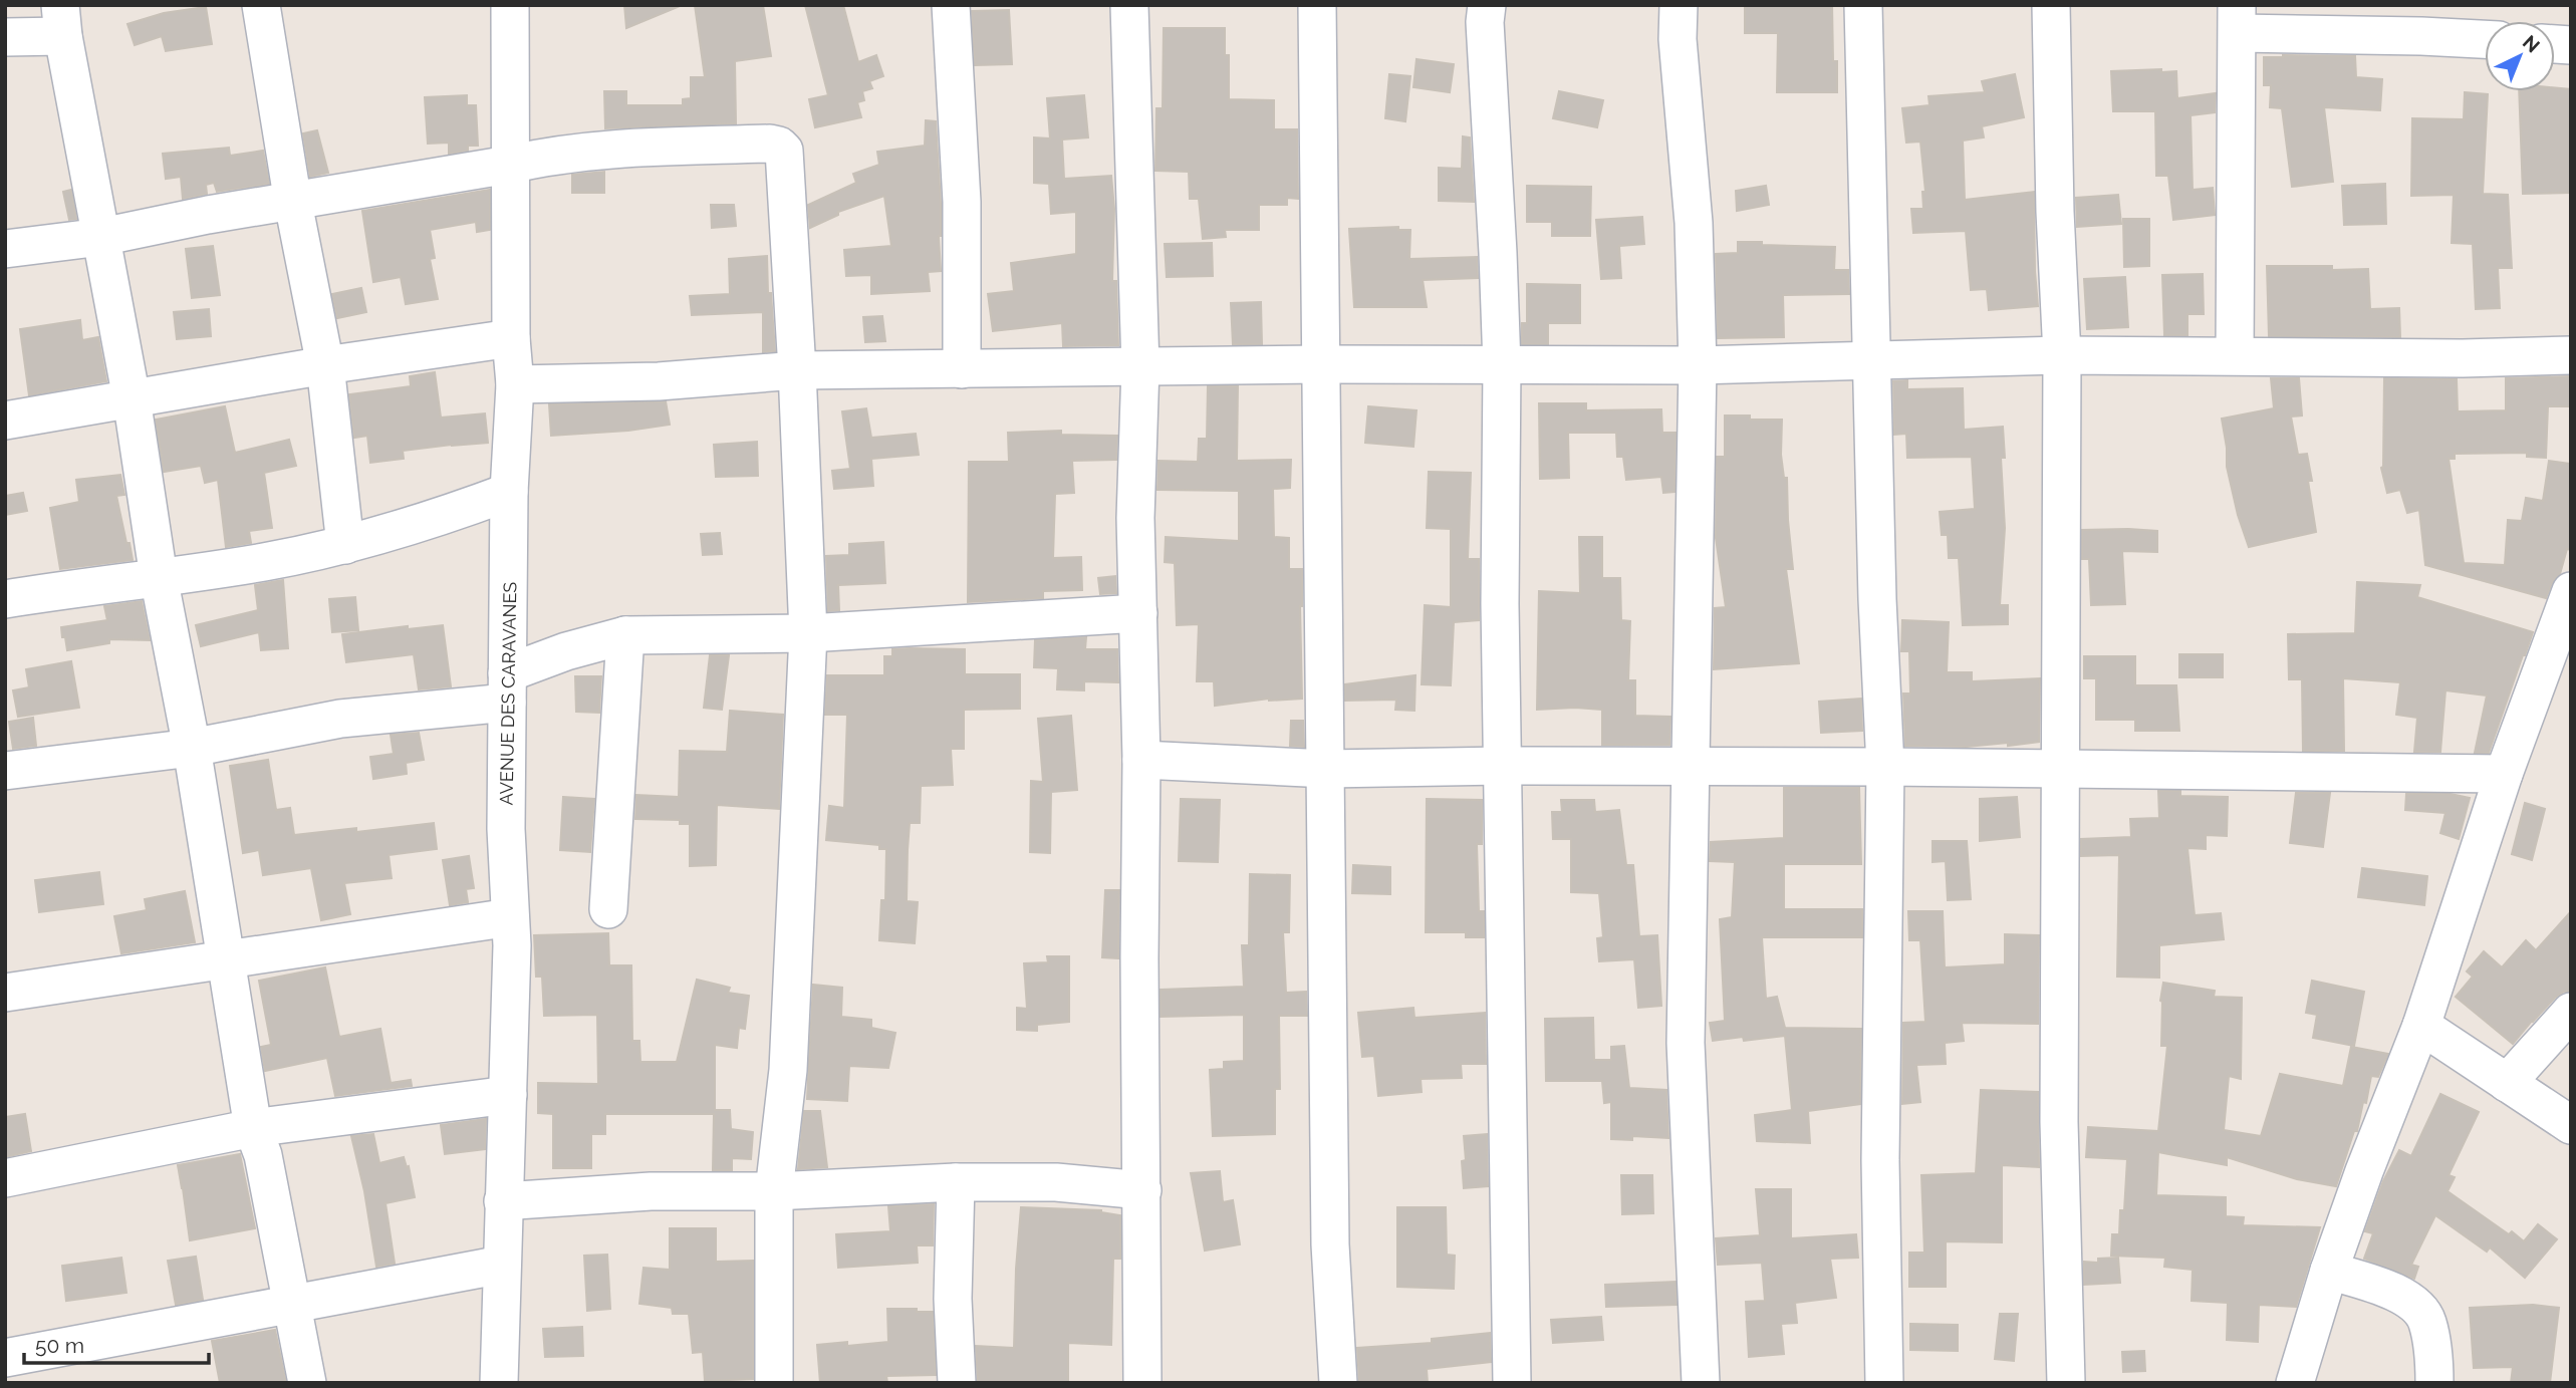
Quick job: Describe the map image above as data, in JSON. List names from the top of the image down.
{
  "streets": {
    "street": ["AVENUE DES CARAVANES"]
  },
  "scale_bar": "50 m",
  "north": "top right"
}
